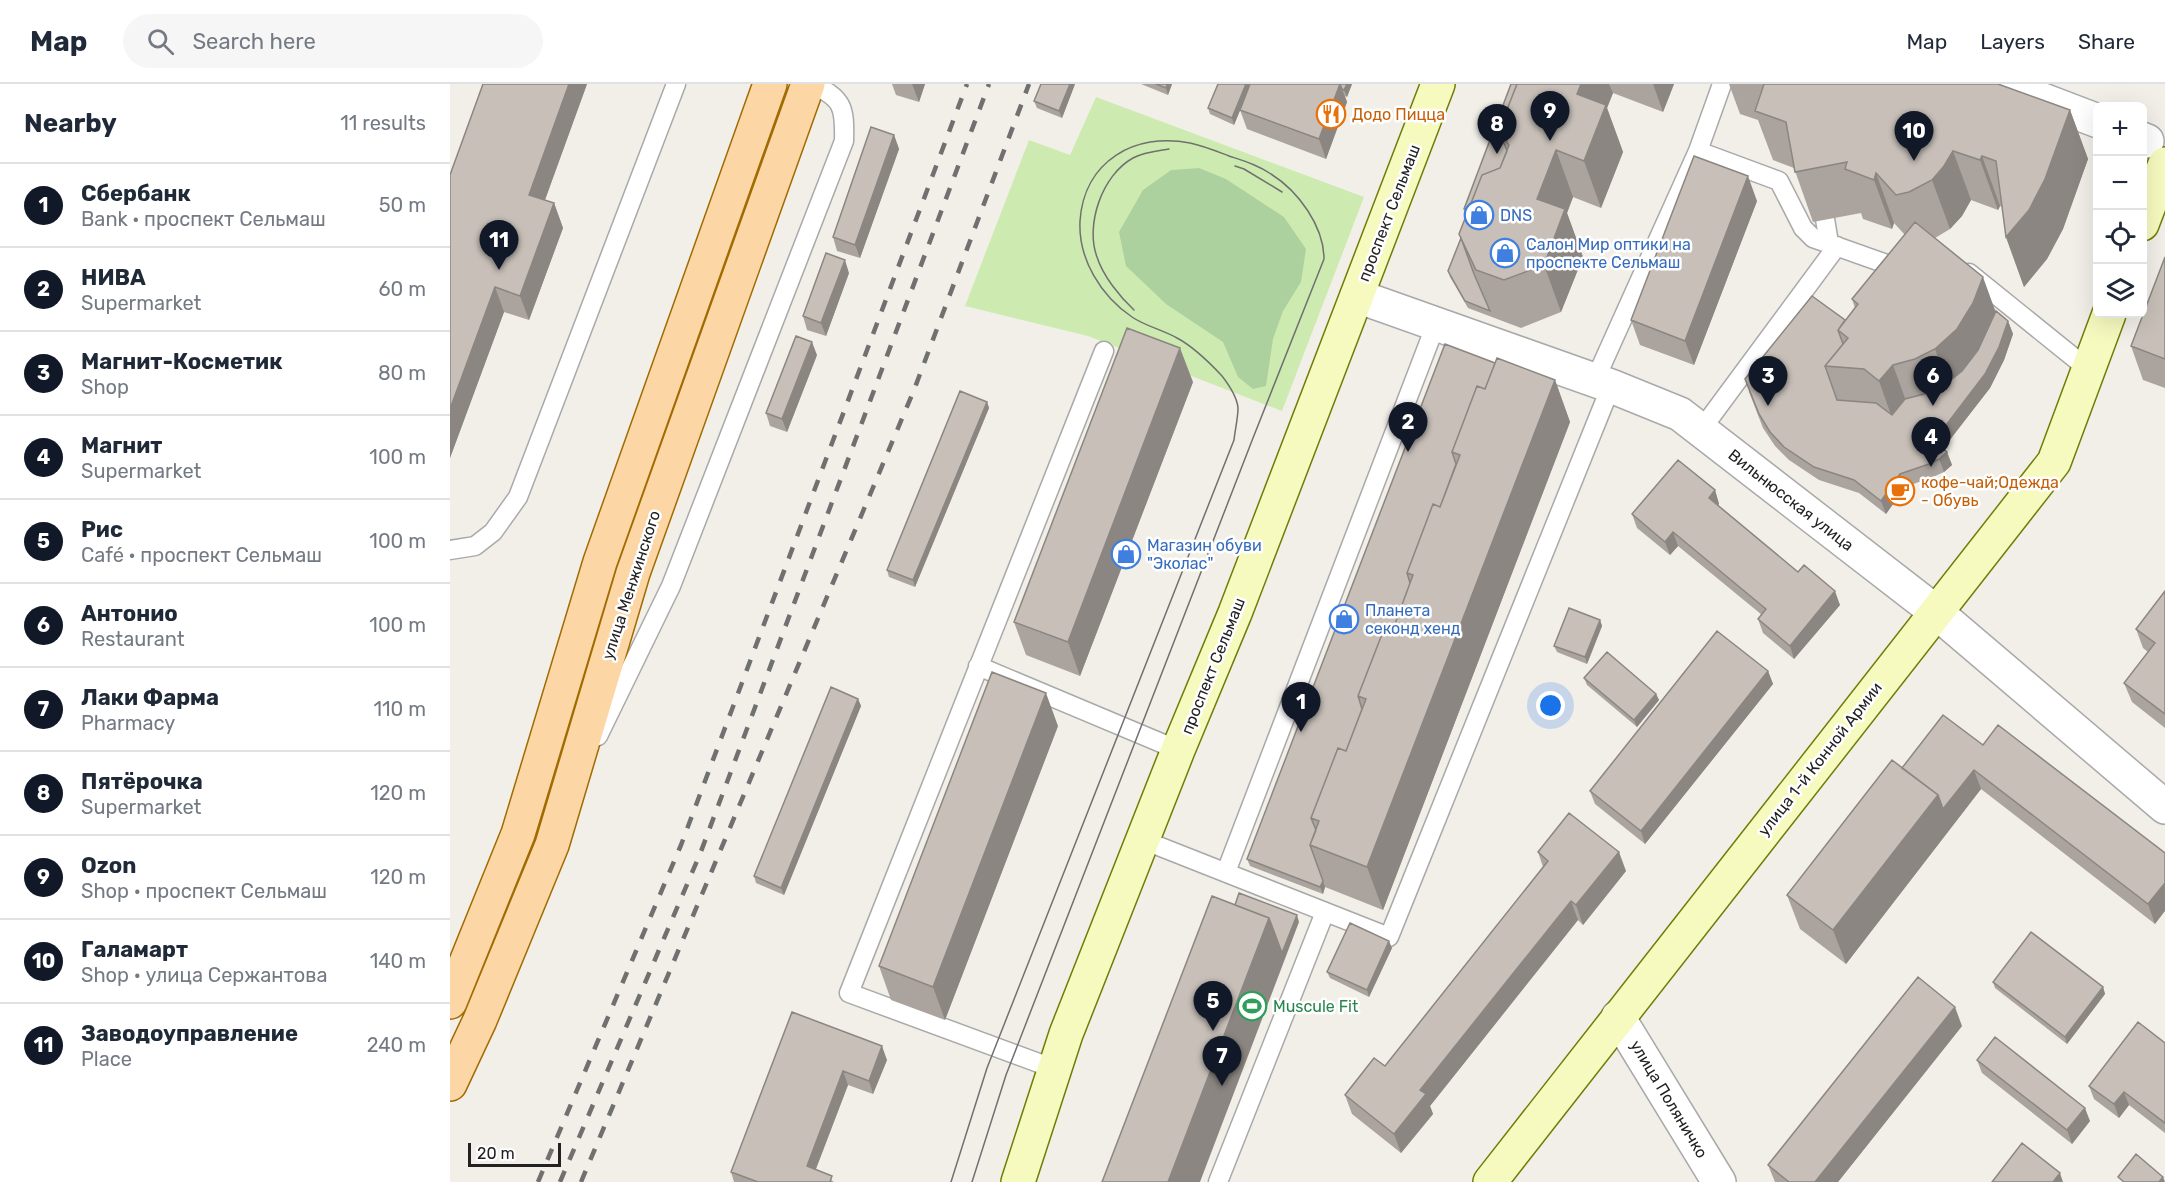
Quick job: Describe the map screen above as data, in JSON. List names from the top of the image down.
{
  "streets": {
    "main road": ["проспект Сельмаш", "улица Менжинского", "улица 1-й Конной Армии"],
    "street": ["Вильнюсская улица", "улица Поляничко"]
  },
  "crossings": [
    ["проспект Сельмаш", "Вильнюсская улица"],
    ["Вильнюсская улица", "улица 1-й Конной Армии"],
    ["улица 1-й Конной Армии", "улица Поляничко"]
  ],
  "places": {
    "restaurant": ["Додо Пицца"],
    "shop": [
      "DNS",
      "Салон Мир оптики на проспекте Сельмаш",
      "Магазин обуви \"Эколас\"",
      "Планета секонд хенд"
    ],
    "cafe": ["кофе-чай;Одежда - Обувь"],
    "sports": ["Muscule Fit"]
  },
  "scale_bar": "20 m",
  "page": {
    "header": "Map",
    "search": "Search here",
    "nav": ["Map", "Layers", "Share"],
    "heading": ["Nearby", "11 results"],
    "pins": [
      "9",
      "8",
      "10",
      "11",
      "3",
      "6",
      "2",
      "4",
      "1",
      "5",
      "7"
    ],
    "map_buttons": ["+", "−"],
    "list": [
      {
        "mark": "1",
        "name": "Сбербанк",
        "note": "Bank · проспект Сельмаш",
        "value": "50 m"
      },
      {
        "mark": "2",
        "name": "НИВА",
        "note": "Supermarket",
        "value": "60 m"
      },
      {
        "mark": "3",
        "name": "Магнит-Косметик",
        "note": "Shop",
        "value": "80 m"
      },
      {
        "mark": "4",
        "name": "Магнит",
        "note": "Supermarket",
        "value": "100 m"
      },
      {
        "mark": "5",
        "name": "Рис",
        "note": "Café · проспект Сельмаш",
        "value": "100 m"
      },
      {
        "mark": "6",
        "name": "Антонио",
        "note": "Restaurant",
        "value": "100 m"
      },
      {
        "mark": "7",
        "name": "Лаки Фарма",
        "note": "Pharmacy",
        "value": "110 m"
      },
      {
        "mark": "8",
        "name": "Пятёрочка",
        "note": "Supermarket",
        "value": "120 m"
      },
      {
        "mark": "9",
        "name": "Ozon",
        "note": "Shop · проспект Сельмаш",
        "value": "120 m"
      },
      {
        "mark": "10",
        "name": "Галамарт",
        "note": "Shop · улица Сержантова",
        "value": "140 m"
      },
      {
        "mark": "11",
        "name": "Заводоуправление",
        "note": "Place",
        "value": "240 m"
      }
    ],
    "scale": "20 m"
  }
}
